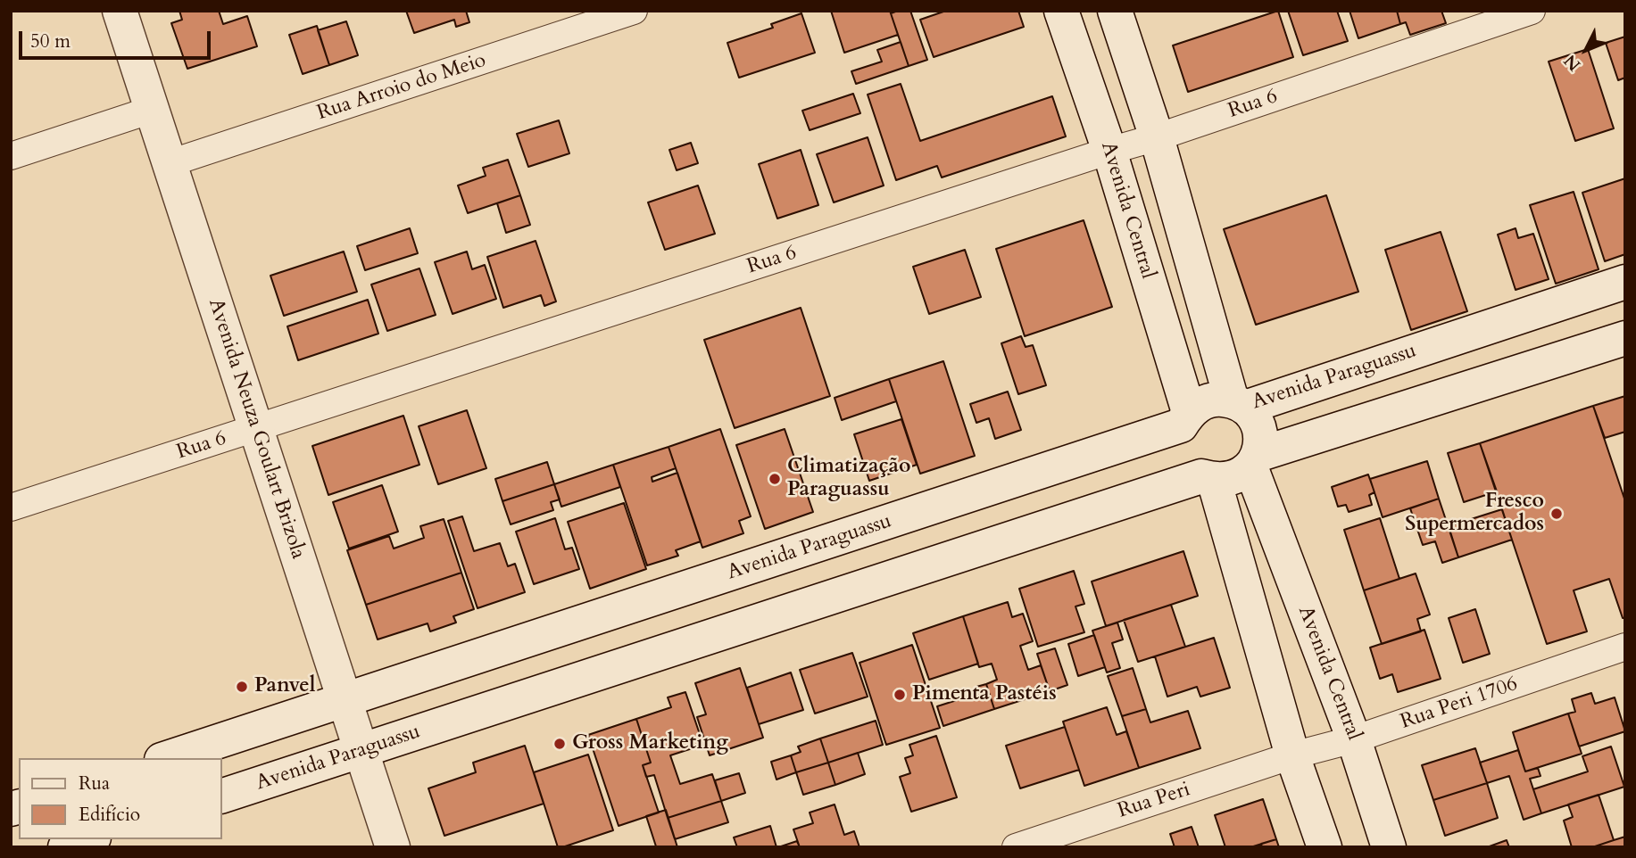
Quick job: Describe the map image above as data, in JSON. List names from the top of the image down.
{
  "streets": {
    "main road": ["Avenida Central", "Avenida Paraguassu", "Avenida Neuza Goulart Brizola"],
    "street": [
      "Rua Arroio do Meio",
      "Rua 6",
      "Rua Peri 1706",
      "Rua Peri"
    ]
  },
  "crossings": [
    ["Rua Arroio do Meio", "Avenida Neuza Goulart Brizola"],
    ["Rua 6", "Avenida Central"],
    ["Rua 6", "Avenida Neuza Goulart Brizola"],
    ["Avenida Central", "Avenida Paraguassu"],
    ["Avenida Central", "Rua Peri 1706"],
    ["Avenida Central", "Rua Peri"],
    ["Avenida Paraguassu", "Avenida Neuza Goulart Brizola"],
    ["Rua Peri 1706", "Rua Peri"]
  ],
  "places": [
    "Climatização Paraguassu",
    "Fresco Supermercados",
    "Panvel",
    "Pimenta Pastéis",
    "Gross Marketing"
  ],
  "legend": ["Rua", "Edifício"],
  "scale_bar": "50 m",
  "north": "bottom left"
}
